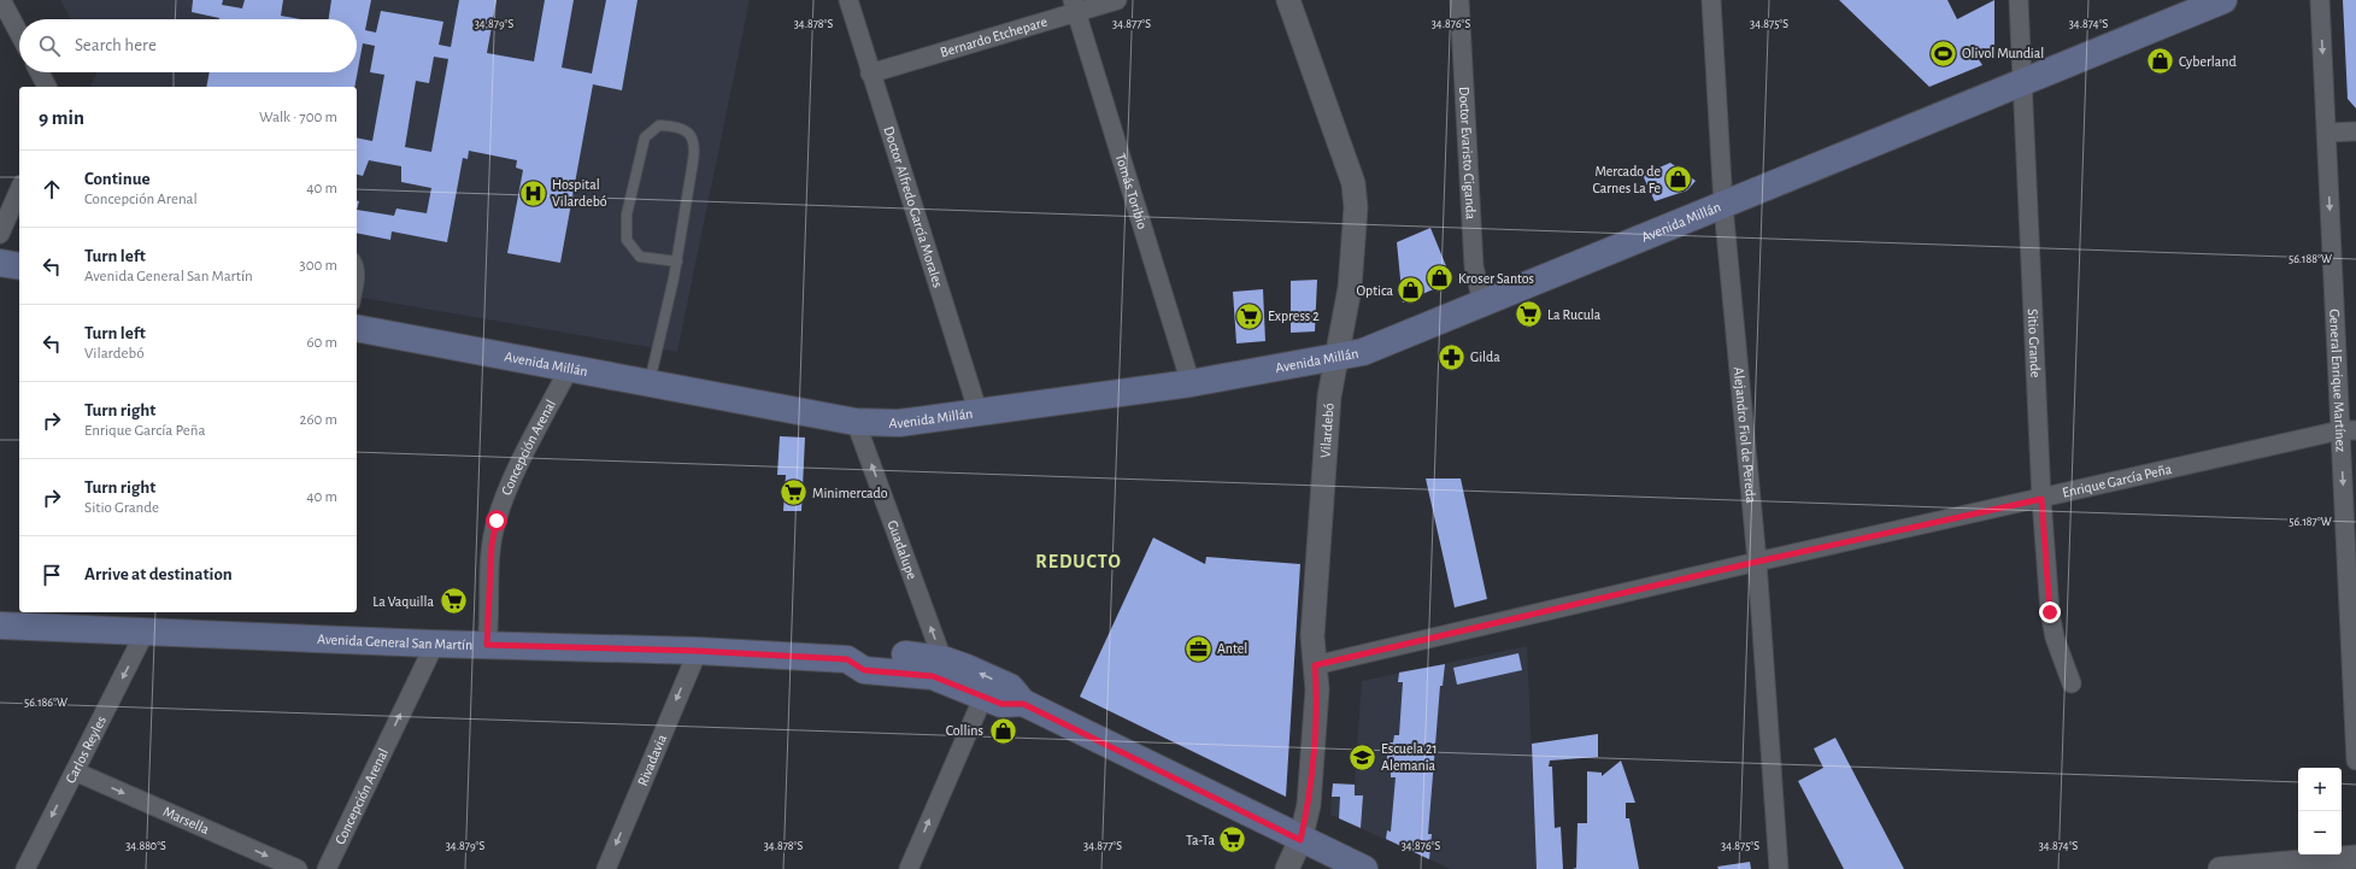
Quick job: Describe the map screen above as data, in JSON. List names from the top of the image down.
{
  "streets": {
    "main road": ["Avenida Millán", "Avenida General San Martín"],
    "street": [
      "Bernardo Etchepare",
      "Doctor Evaristo Ciganda",
      "Tomás Toribio",
      "Doctor Alfredo García Morales",
      "Sitio Grande",
      "General Enrique Martínez",
      "Vilardebó",
      "Alejandro Fiol de Pereda",
      "Concepción Arenal",
      "Enrique García Peña",
      "Guadalupe",
      "Carlos Reyles",
      "Rivadavia",
      "Marsella"
    ]
  },
  "crossings": [
    ["Bernardo Etchepare", "Tomás Toribio"],
    ["Bernardo Etchepare", "Doctor Alfredo García Morales"],
    ["Doctor Evaristo Ciganda", "Avenida Millán"],
    ["Tomás Toribio", "Avenida Millán"],
    ["Doctor Alfredo García Morales", "Avenida Millán"],
    ["Avenida Millán", "Sitio Grande"],
    ["Avenida Millán", "Vilardebó"],
    ["Avenida Millán", "Alejandro Fiol de Pereda"],
    ["Avenida Millán", "Concepción Arenal"],
    ["Avenida Millán", "Guadalupe"],
    ["Sitio Grande", "Enrique García Peña"],
    ["General Enrique Martínez", "Enrique García Peña"],
    ["Vilardebó", "Enrique García Peña"],
    ["Vilardebó", "Avenida General San Martín"],
    ["Alejandro Fiol de Pereda", "Enrique García Peña"],
    ["Concepción Arenal", "Avenida General San Martín"],
    ["Guadalupe", "Avenida General San Martín"],
    ["Avenida General San Martín", "Carlos Reyles"],
    ["Avenida General San Martín", "Rivadavia"],
    ["Carlos Reyles", "Marsella"]
  ],
  "one_way": [
    "General Enrique Martínez",
    "Concepción Arenal",
    "Guadalupe",
    "Carlos Reyles",
    "Rivadavia",
    "Marsella"
  ],
  "districts": ["REDUCTO"],
  "places": {
    "sports": ["Olivol Mundial"],
    "shop": [
      "Cyberland",
      "Mercado de Carnes La Fe",
      "Kroser Santos",
      "Optica",
      "Collins"
    ],
    "hospital": ["Hospital Vilardebó"],
    "supermarket": [
      "La Rucula",
      "Express 2",
      "Minimercado",
      "La Vaquilla",
      "Ta-Ta"
    ],
    "pharmacy": ["Gilda"],
    "office": ["Antel"],
    "school or university": ["Escuela 21 Alemania"]
  },
  "page": {
    "search": "Search here",
    "heading": ["9 min", "Walk · 700 m"],
    "list": [
      ["Continue", "Concepción Arenal", "40 m"],
      ["Turn left", "Avenida General San Martín", "300 m"],
      ["Turn left", "Vilardebó", "60 m"],
      ["Turn right", "Enrique García Peña", "260 m"],
      ["Turn right", "Sitio Grande", "40 m"],
      "Arrive at destination"
    ],
    "map_buttons": ["+", "−"]
  },
  "coordinates": [
    "34.879°S",
    "34.878°S",
    "34.877°S",
    "34.876°S",
    "34.875°S",
    "34.874°S",
    "56.188°W",
    "56.187°W",
    "56.186°W",
    "34.880°S"
  ]
}
